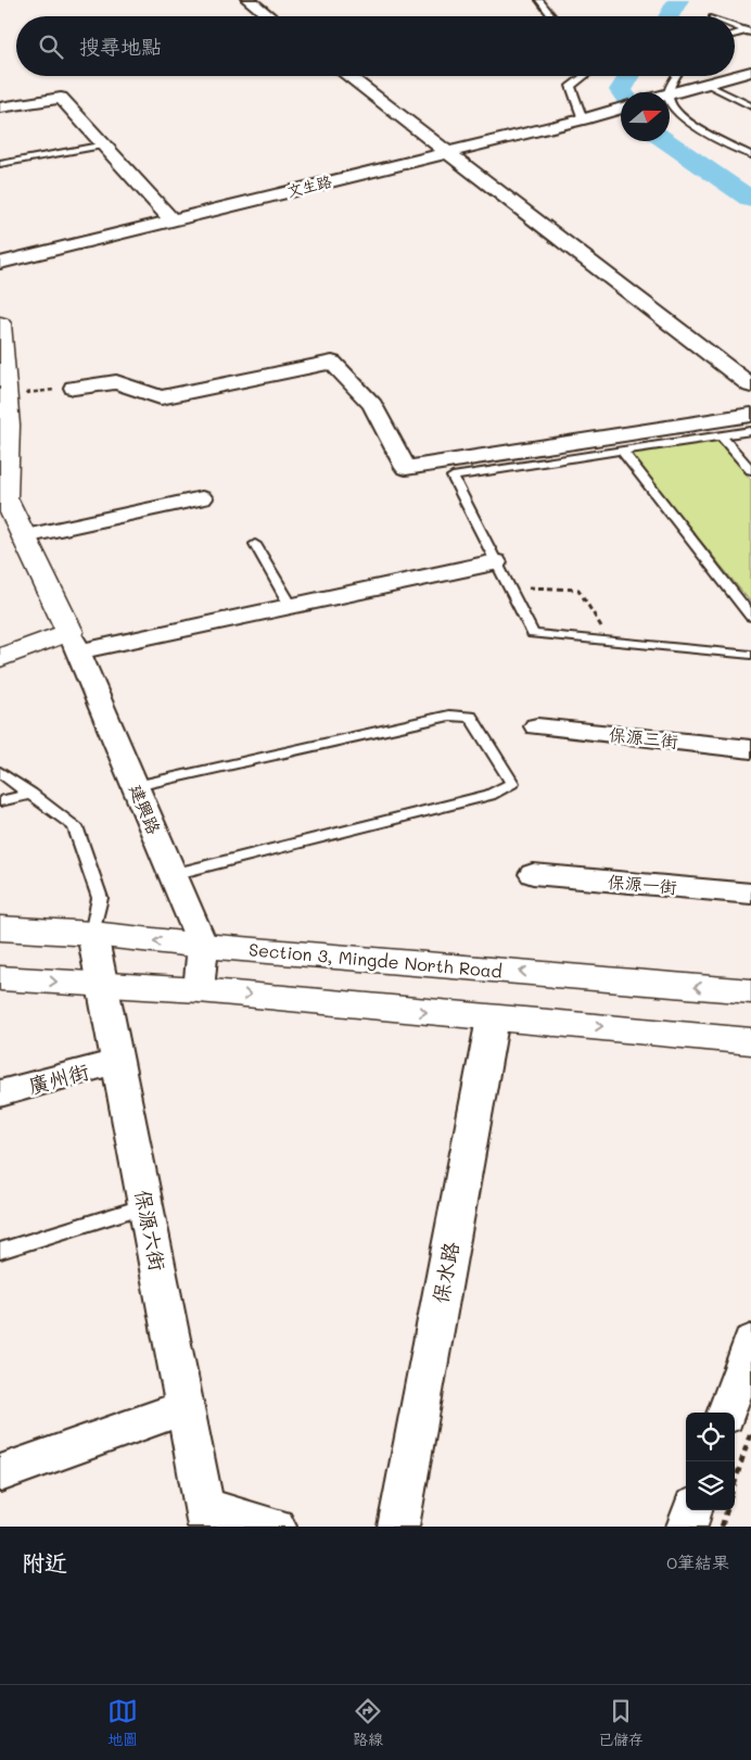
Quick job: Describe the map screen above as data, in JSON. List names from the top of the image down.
{
  "streets": {
    "main road": ["建興路", "Section 3, Mingde North Road"],
    "street": [
      "文生路",
      "保源三街",
      "保源一街",
      "廣州街",
      "保源六街",
      "保水路"
    ]
  },
  "crossings": [
    ["建興路", "Section 3, Mingde North Road"],
    ["Section 3, Mingde North Road", "保源六街"],
    ["廣州街", "保源六街"]
  ],
  "north": "right",
  "page": {
    "search": "搜尋地點",
    "heading": ["附近", "0筆結果"],
    "nav": ["地圖", "路線", "已儲存"]
  }
}
